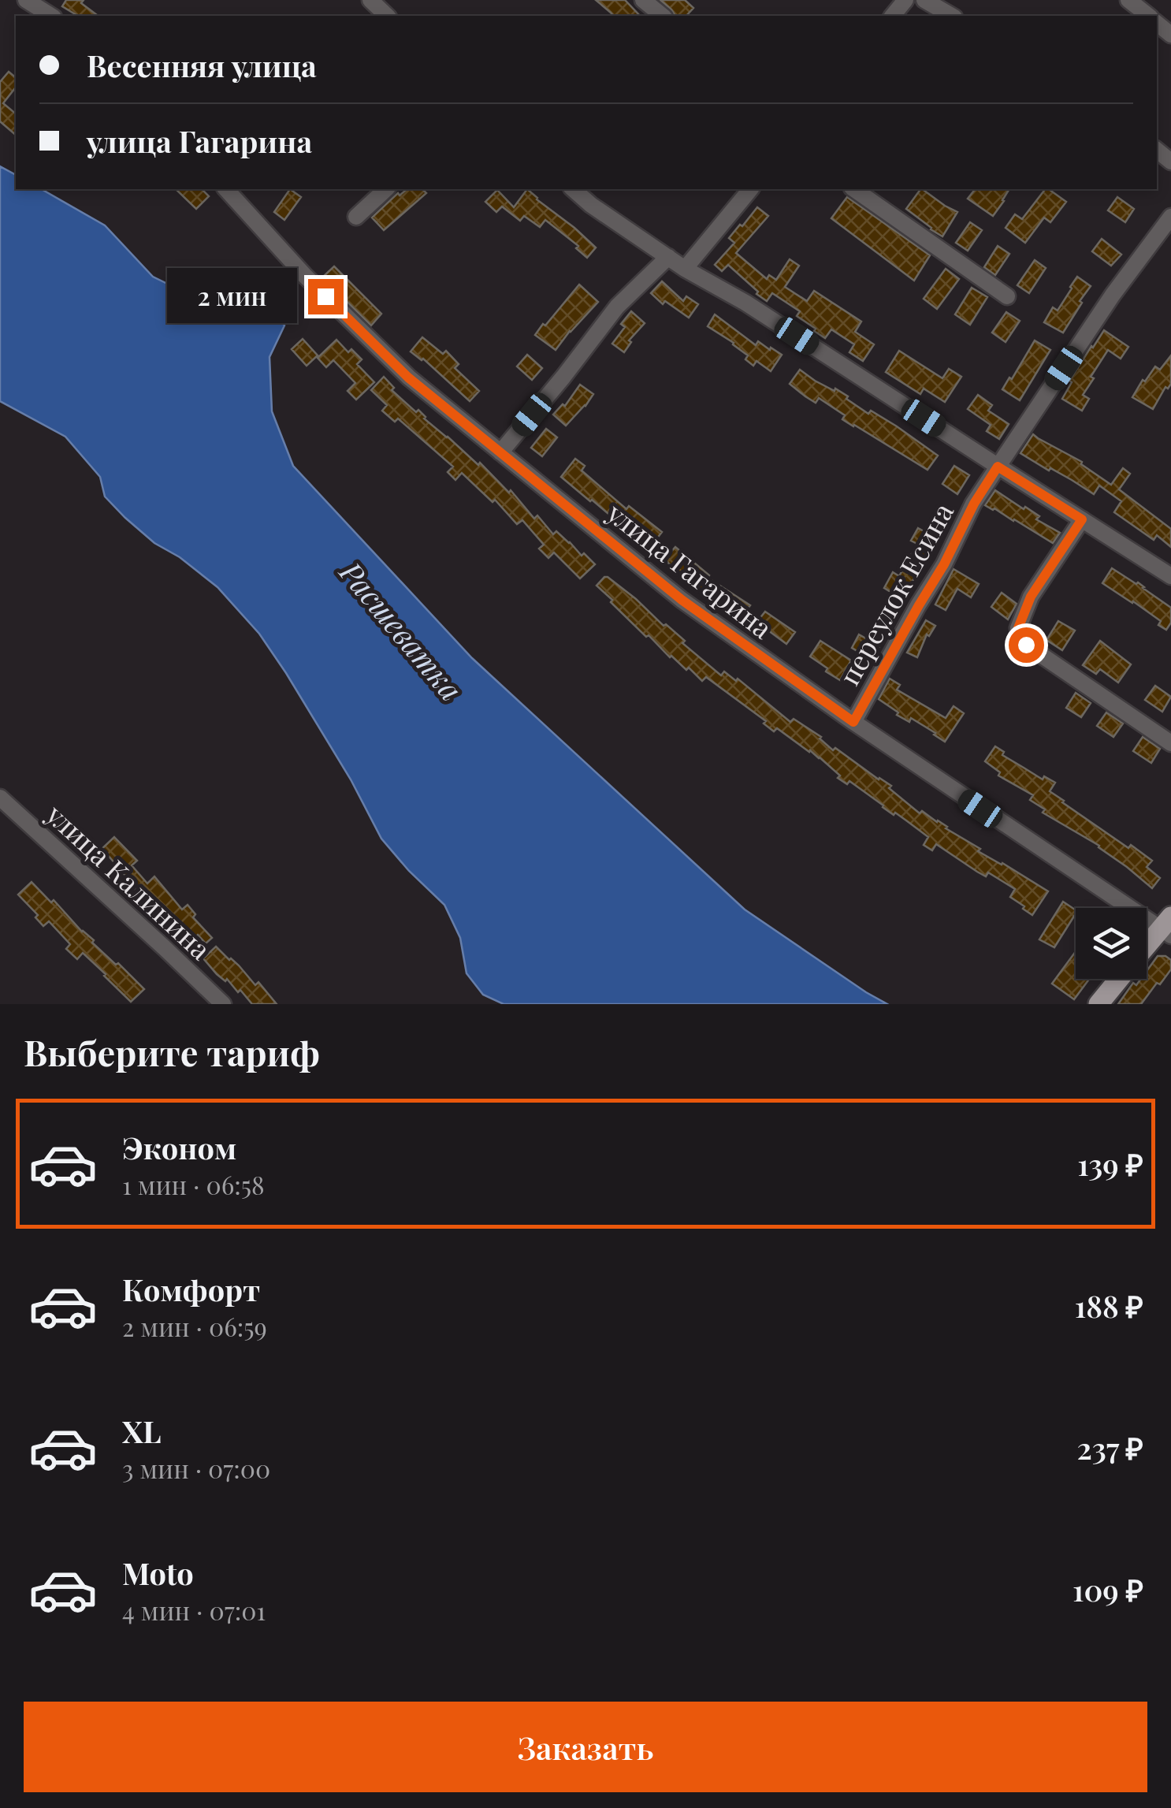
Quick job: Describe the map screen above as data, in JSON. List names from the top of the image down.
{
  "streets": {
    "street": ["улица Гагарина", "переулок Есина", "улица Калинина"]
  },
  "crossings": [
    ["улица Гагарина", "переулок Есина"]
  ],
  "water": ["Расшеватка"],
  "page": {
    "banner": ["Весенняя улица", "улица Гагарина"],
    "bubble": "2 мин",
    "heading": "Выберите тариф",
    "list": [
      {
        "name": "Эконом",
        "note": "1 мин · 06:58",
        "value": "139 ₽"
      },
      {
        "name": "Комфорт",
        "note": "2 мин · 06:59",
        "value": "188 ₽"
      },
      {
        "name": "XL",
        "note": "3 мин · 07:00",
        "value": "237 ₽"
      },
      {
        "name": "Moto",
        "note": "4 мин · 07:01",
        "value": "109 ₽"
      }
    ],
    "buttons": "Заказать"
  }
}
